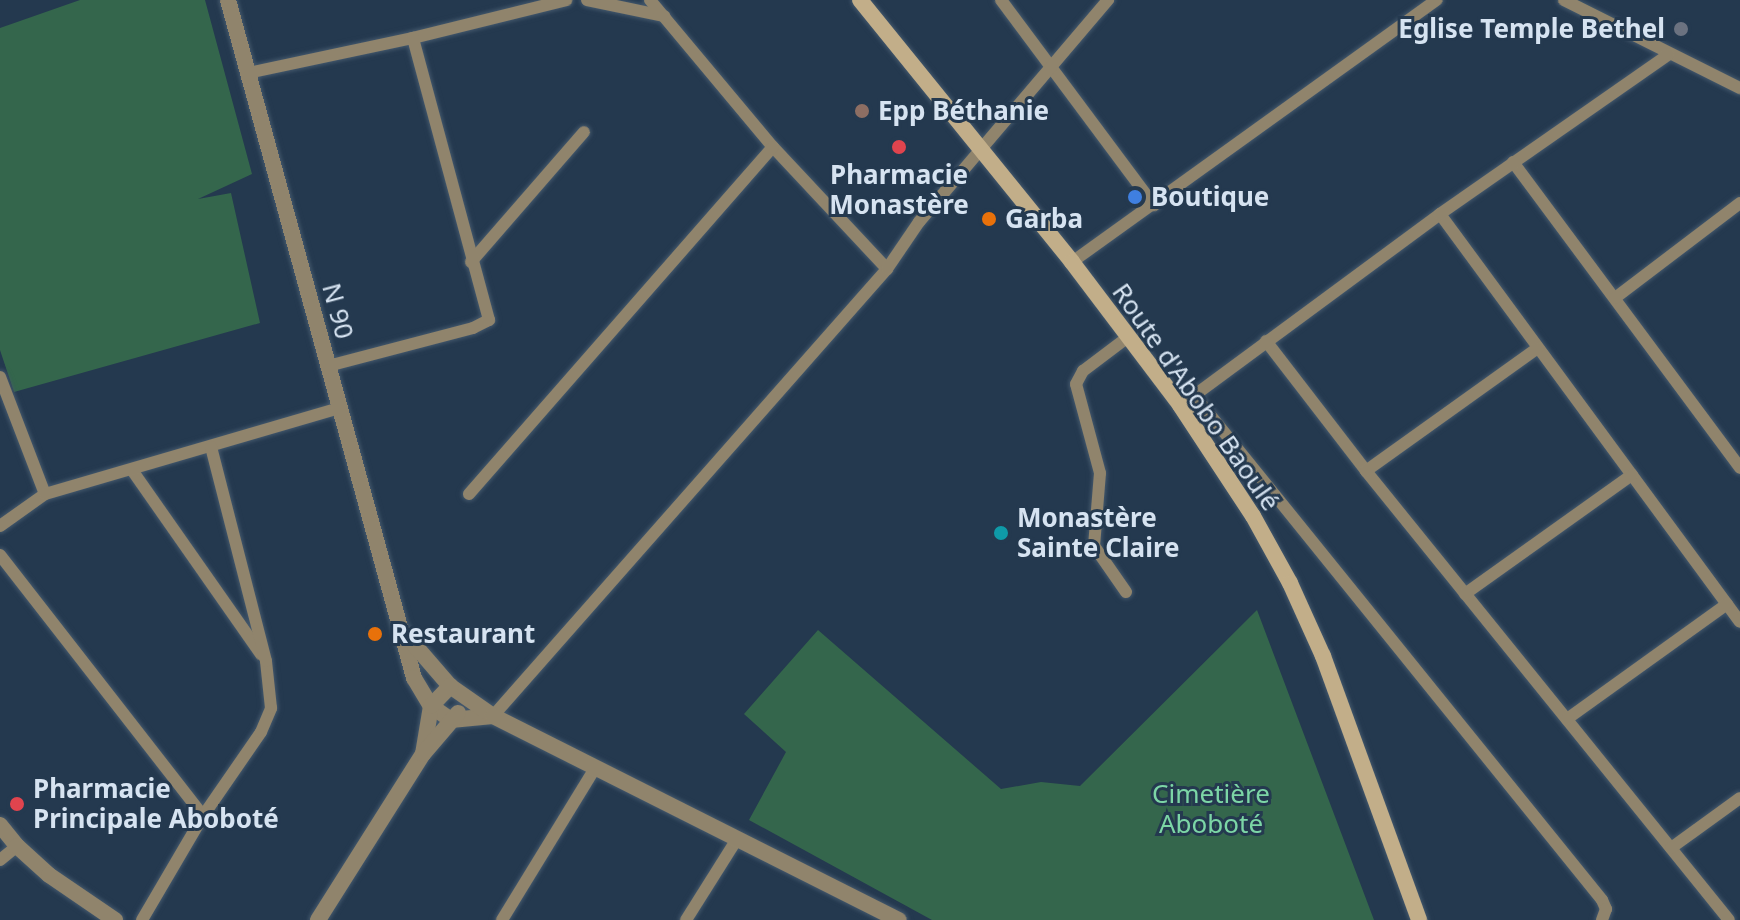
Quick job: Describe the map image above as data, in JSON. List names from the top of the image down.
{
  "streets": {
    "main road": ["Route d'Abobo Baoulé"],
    "street": ["N 90"]
  },
  "parks": ["Cimetière Aboboté"],
  "places": [
    "Eglise Temple Bethel",
    "Epp Béthanie",
    "Pharmacie Monastère",
    "Boutique",
    "Garba",
    "Monastère Sainte Claire",
    "Restaurant",
    "Pharmacie Principale Aboboté"
  ]
}
